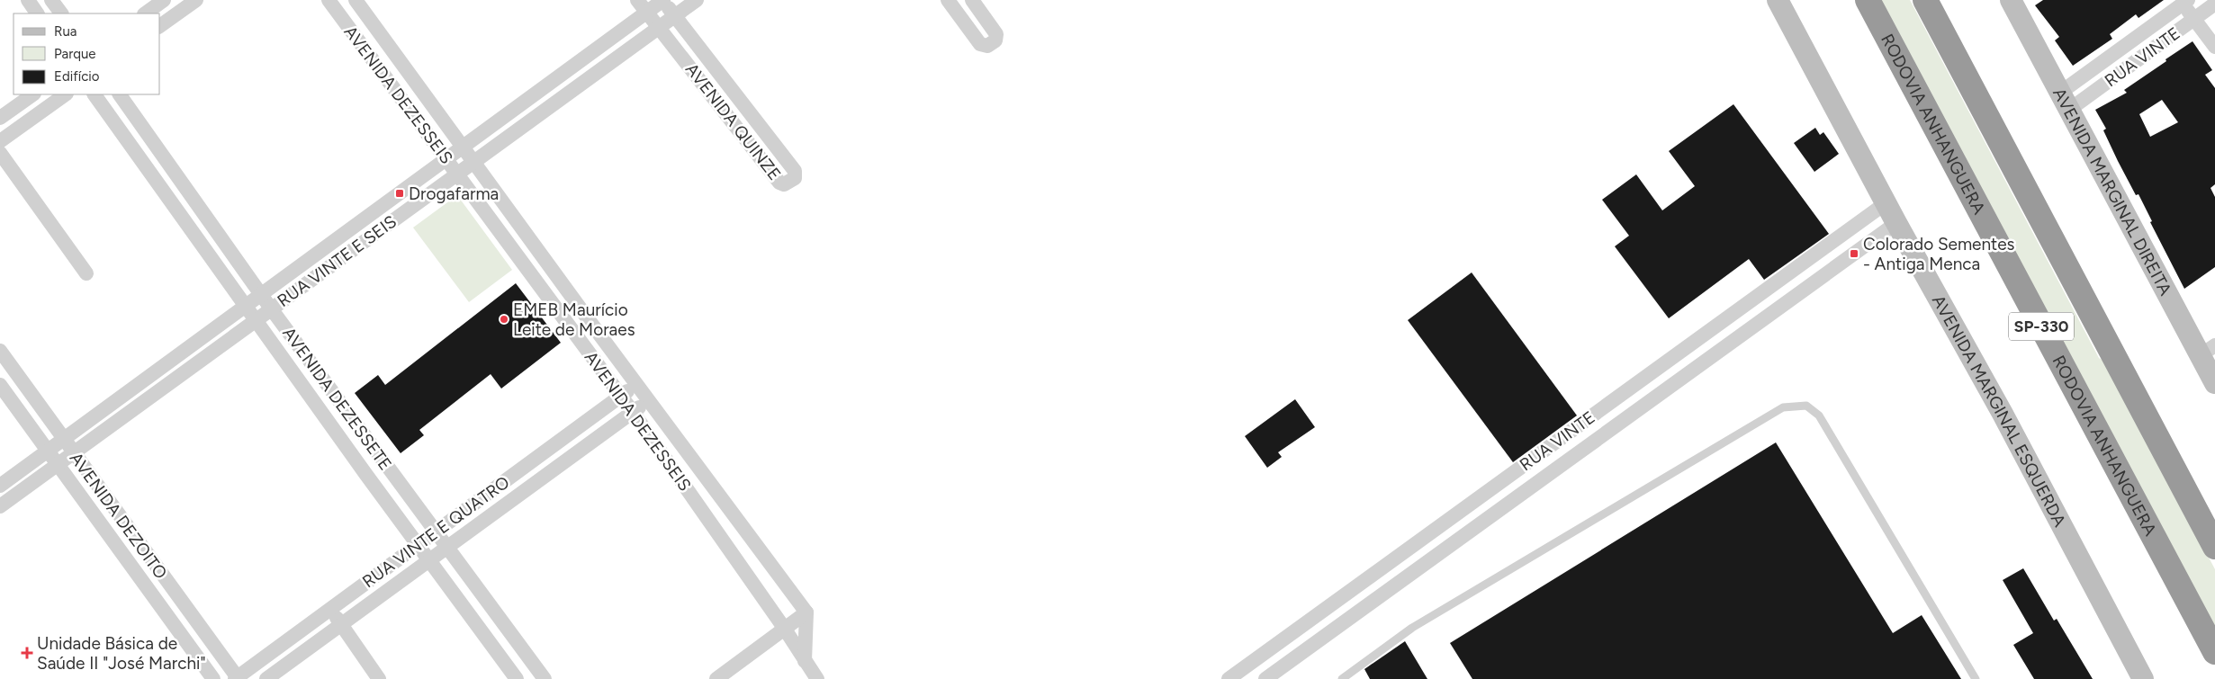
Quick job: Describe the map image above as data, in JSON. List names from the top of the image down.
{
  "streets": {
    "highway": ["RODOVIA ANHANGUERA", "SP-330"],
    "main road": ["AVENIDA MARGINAL DIREITA", "AVENIDA MARGINAL ESQUERDA"],
    "street": [
      "RUA VINTE",
      "AVENIDA DEZESSEIS",
      "AVENIDA QUINZE",
      "RUA VINTE E SEIS",
      "AVENIDA DEZESSETE",
      "AVENIDA DEZOITO",
      "RUA VINTE E QUATRO"
    ]
  },
  "crossings": [
    ["RUA VINTE", "AVENIDA MARGINAL DIREITA"],
    ["RUA VINTE", "AVENIDA MARGINAL ESQUERDA"],
    ["AVENIDA DEZESSEIS", "RUA VINTE E SEIS"],
    ["AVENIDA DEZESSEIS", "RUA VINTE E QUATRO"],
    ["AVENIDA QUINZE", "RUA VINTE E SEIS"],
    ["RUA VINTE E SEIS", "AVENIDA DEZESSETE"],
    ["RUA VINTE E SEIS", "AVENIDA DEZOITO"],
    ["AVENIDA DEZESSETE", "RUA VINTE E QUATRO"],
    ["AVENIDA DEZOITO", "RUA VINTE E QUATRO"]
  ],
  "places": {
    "transit": ["Drogafarma", "Colorado Sementes - Antiga Menca"],
    "other": ["EMEB Maurício Leite de Moraes"],
    "health": ["Unidade Básica de Saúde II \"José Marchi\""]
  },
  "legend": ["Rua", "Parque", "Edifício"]
}
